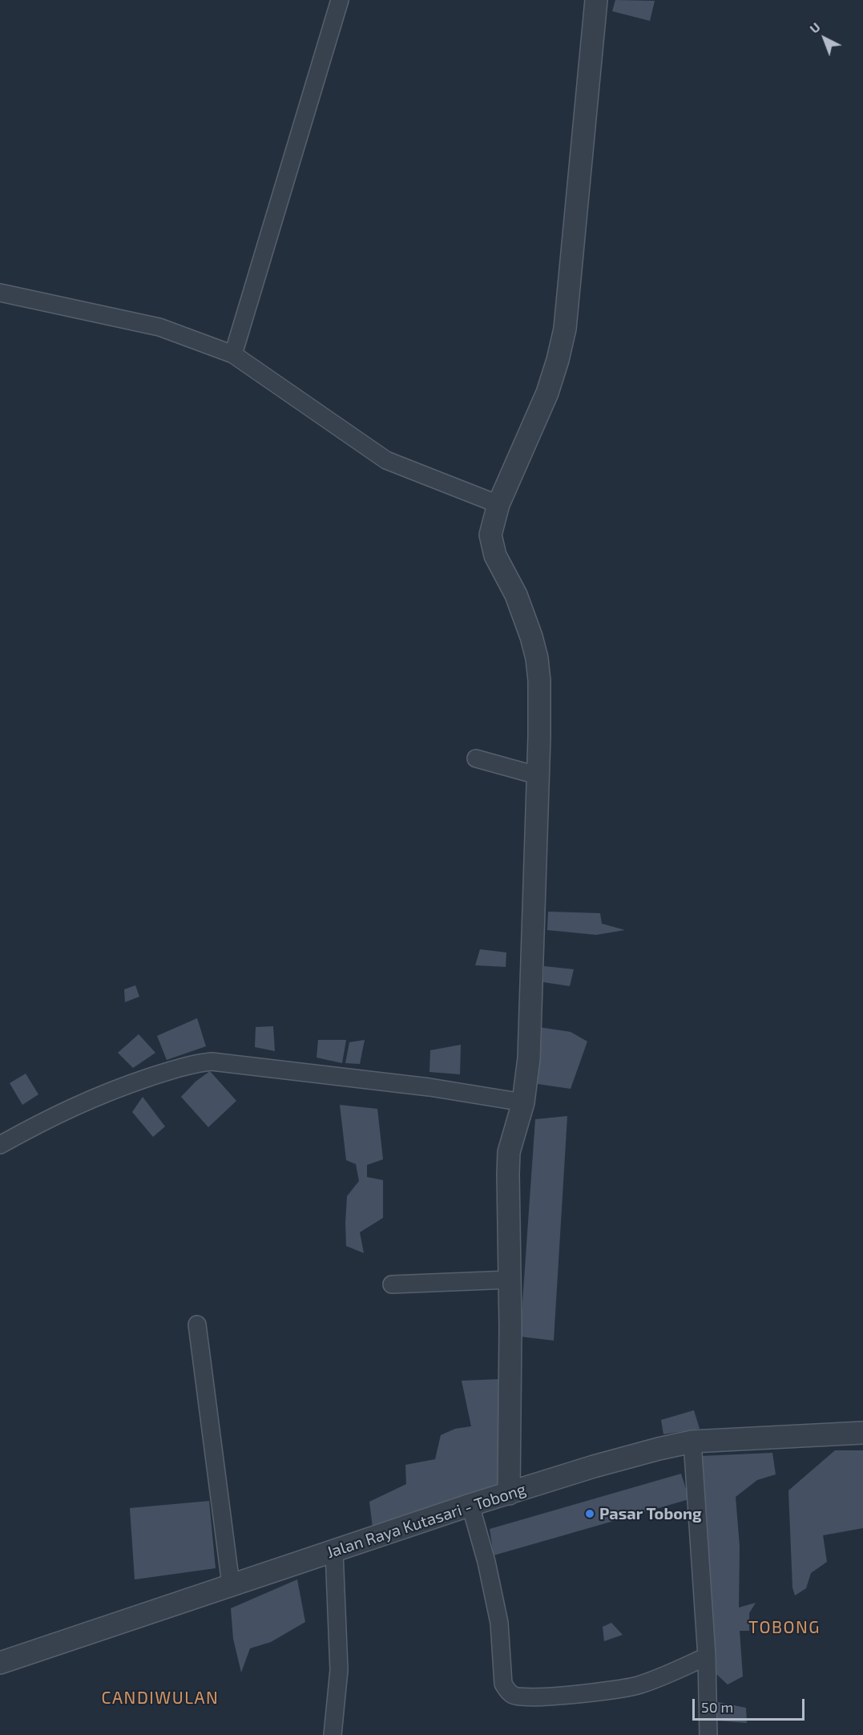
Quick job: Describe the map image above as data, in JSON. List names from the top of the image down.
{
  "streets": {
    "street": ["Jalan Raya Kutasari - Tobong"]
  },
  "districts": ["TOBONG", "CANDIWULAN"],
  "places": ["Pasar Tobong"],
  "scale_bar": "50 m",
  "north": "top left"
}
